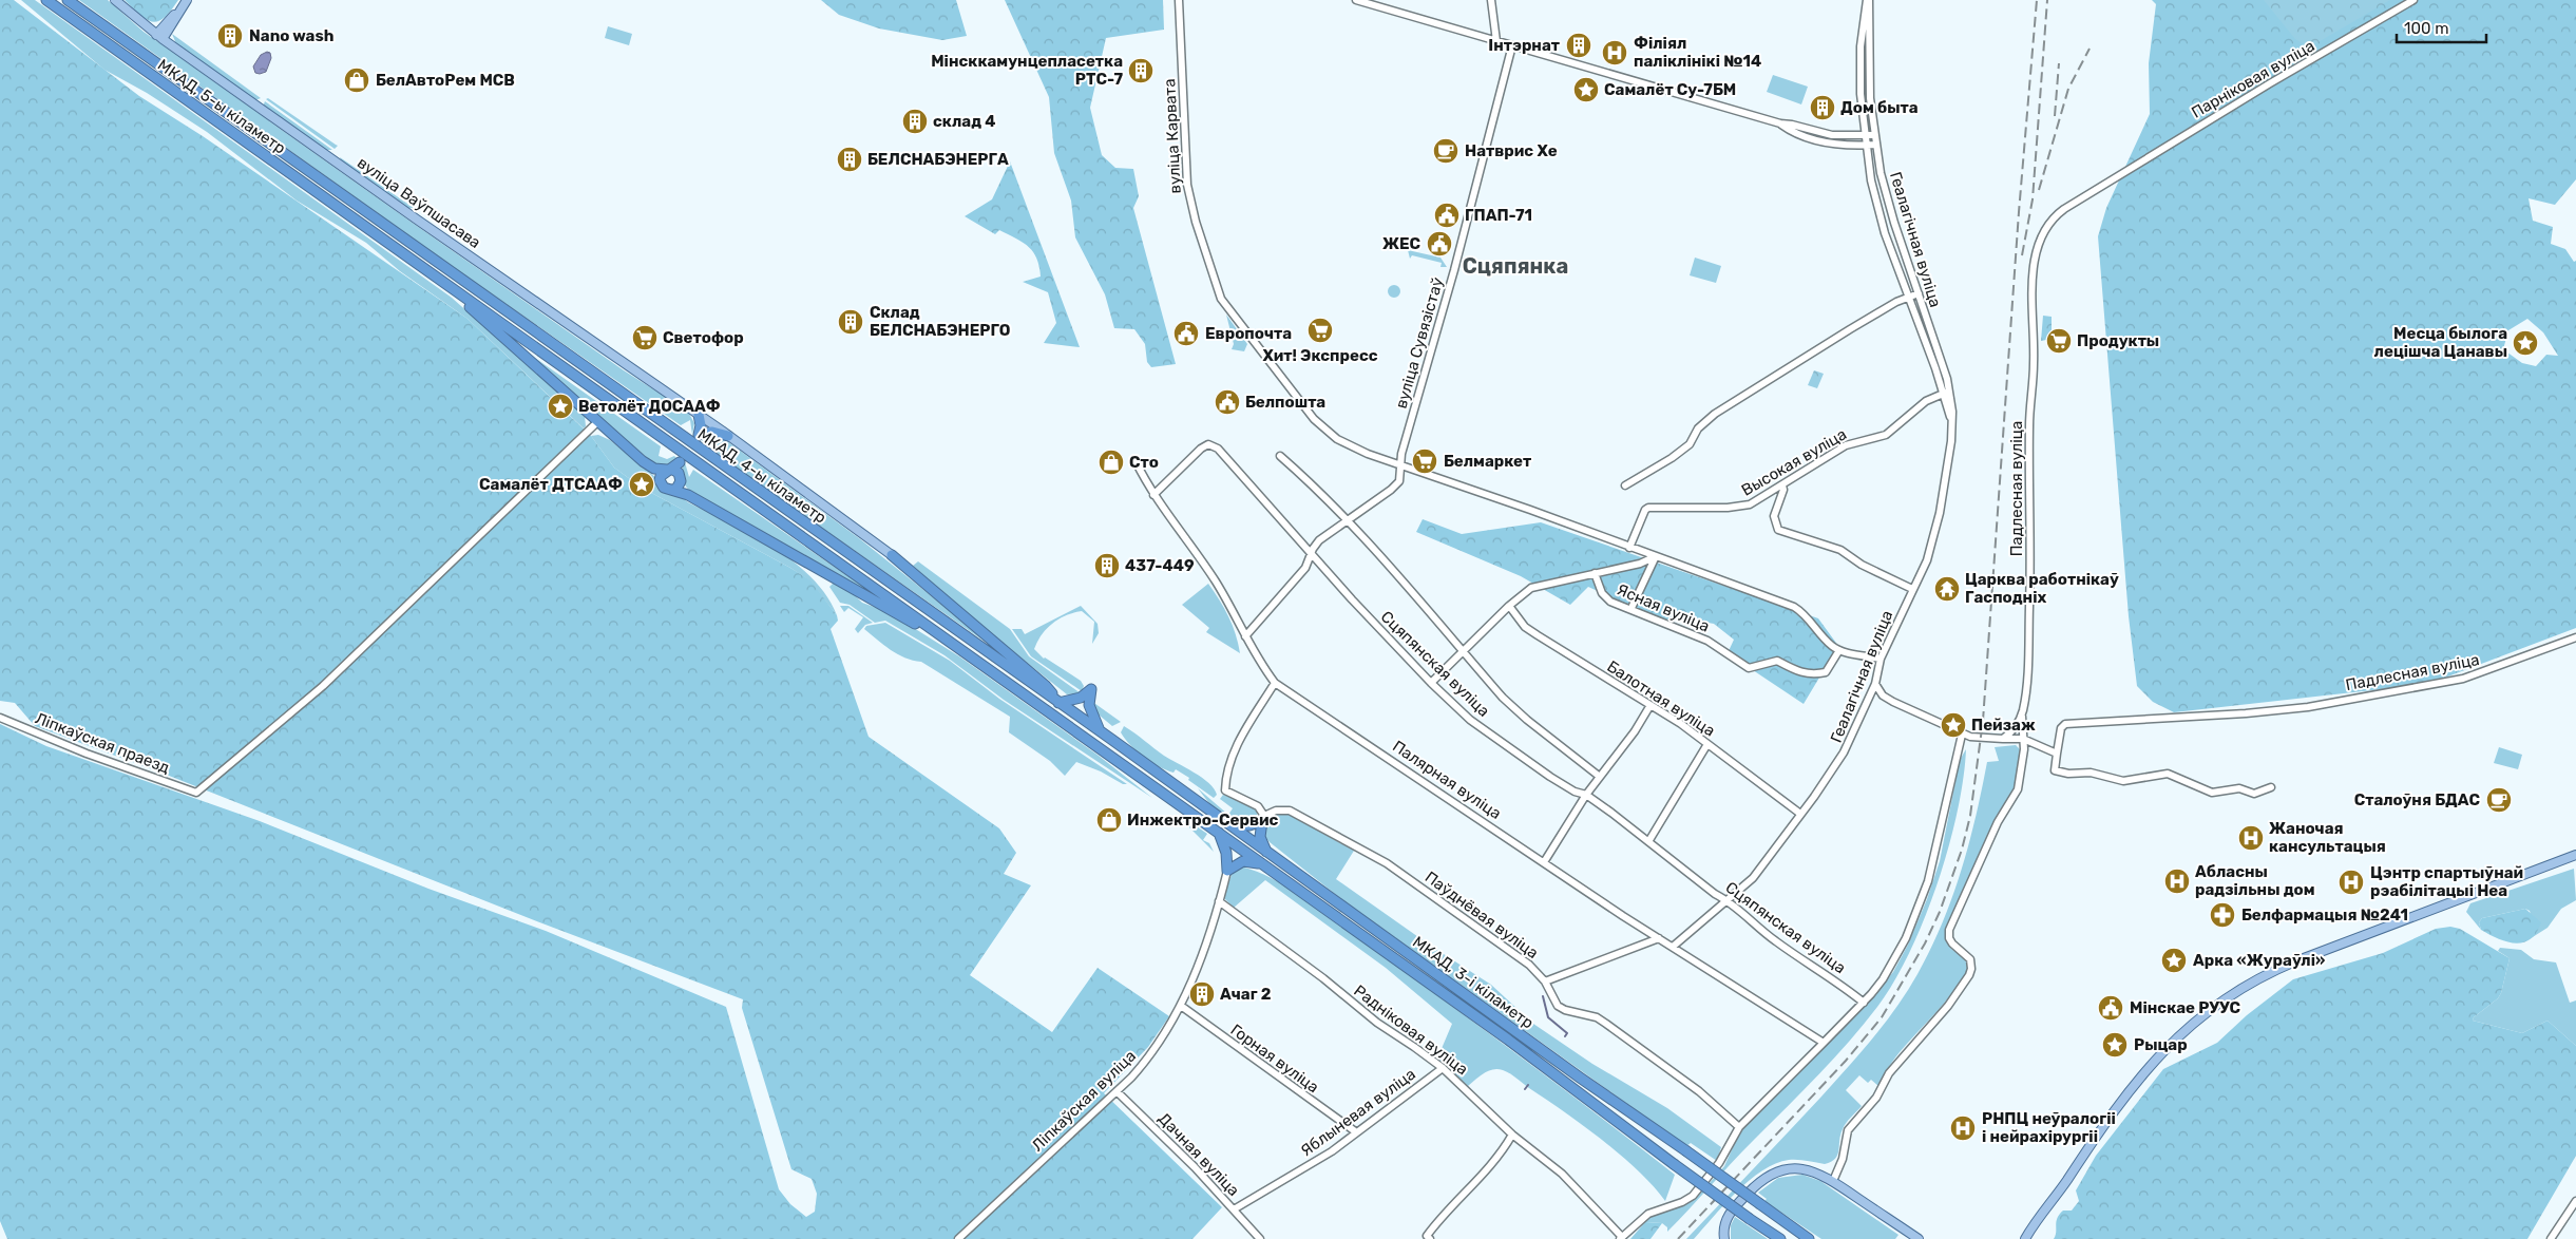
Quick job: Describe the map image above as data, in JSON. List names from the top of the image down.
{
  "streets": {
    "highway": ["МКАД, 5-ы кіламетр", "МКАД, 4-ы кіламетр", "МКАД, 3-і кіламетр"],
    "main road": ["вуліца Ваўпшасава"],
    "street": [
      "Парніковая вуліца",
      "вуліца Карвата",
      "Геалагічная вуліца",
      "вуліца Сувязістаў",
      "Высокая вуліца",
      "Падлесная вуліца",
      "Ясная вуліца",
      "Сцяпянская вуліца",
      "Балотная вуліца",
      "Ліпкаўская праезд",
      "Палярная вуліца",
      "Паўднёвая вуліца",
      "Радніковая вуліца",
      "Горная вуліца",
      "Ліпкаўская вуліца",
      "Яблыневая вуліца",
      "Дачная вуліца"
    ]
  },
  "crossings": [
    ["Парніковая вуліца", "Падлесная вуліца"],
    ["МКАД, 5-ы кіламетр", "МКАД, 4-ы кіламетр"],
    ["вуліца Карвата", "вуліца Сувязістаў"],
    ["Геалагічная вуліца", "Высокая вуліца"],
    ["Геалагічная вуліца", "Сцяпянская вуліца"],
    ["Геалагічная вуліца", "Балотная вуліца"],
    ["Геалагічная вуліца", "Палярная вуліца"],
    ["вуліца Сувязістаў", "Сцяпянская вуліца"],
    ["вуліца Сувязістаў", "Палярная вуліца"],
    ["МКАД, 4-ы кіламетр", "МКАД, 3-і кіламетр"],
    ["Сцяпянская вуліца", "Палярная вуліца"],
    ["Радніковая вуліца", "Ліпкаўская вуліца"],
    ["Радніковая вуліца", "Яблыневая вуліца"],
    ["Горная вуліца", "Ліпкаўская вуліца"],
    ["Горная вуліца", "Яблыневая вуліца"],
    ["Ліпкаўская вуліца", "Дачная вуліца"],
    ["Яблыневая вуліца", "Дачная вуліца"]
  ],
  "districts": ["Сцяпянка"],
  "places": {
    "building": [
      "Nano wash",
      "Інтэрнат",
      "Мінсккамунцепласетка РТС-7",
      "Дом быта",
      "склад 4",
      "БЕЛСНАБЭНЕРГА",
      "Склад БЕЛСНАБЭНЕРГО",
      "437-449",
      "Ачаг 2"
    ],
    "hospital": [
      "Філіял паліклінікі №14",
      "Жаночая кансультацыя",
      "Абласны радзільны дом",
      "Цэнтр спартыўнай рэабілітацыі Неа",
      "РНПЦ неўралогіі і нейрахірургіі"
    ],
    "shop": ["БелАвтоРем MCB", "Сто", "Инжектро-Сервис"],
    "place": [
      "Самалёт Су-7БМ",
      "Месца былога лецішча Цанавы",
      "Ветолёт ДОСААФ",
      "Самалёт ДТСААФ",
      "Пейзаж",
      "Арка «Жураўлі»",
      "Рыцар"
    ],
    "cafe": ["Натврис Хе", "Сталоўня БДАС"],
    "public building": [
      "ГПАП-71",
      "ЖЕС",
      "Европочта",
      "Белпошта",
      "Мінскае РУУС"
    ],
    "supermarket": [
      "Хит! Экспресс",
      "Светофор",
      "Продукты",
      "Белмаркет"
    ],
    "temple": ["Царква работнікаў Гасподніх"],
    "pharmacy": ["Белфармацыя №241"]
  },
  "scale_bar": "100 m"
}
